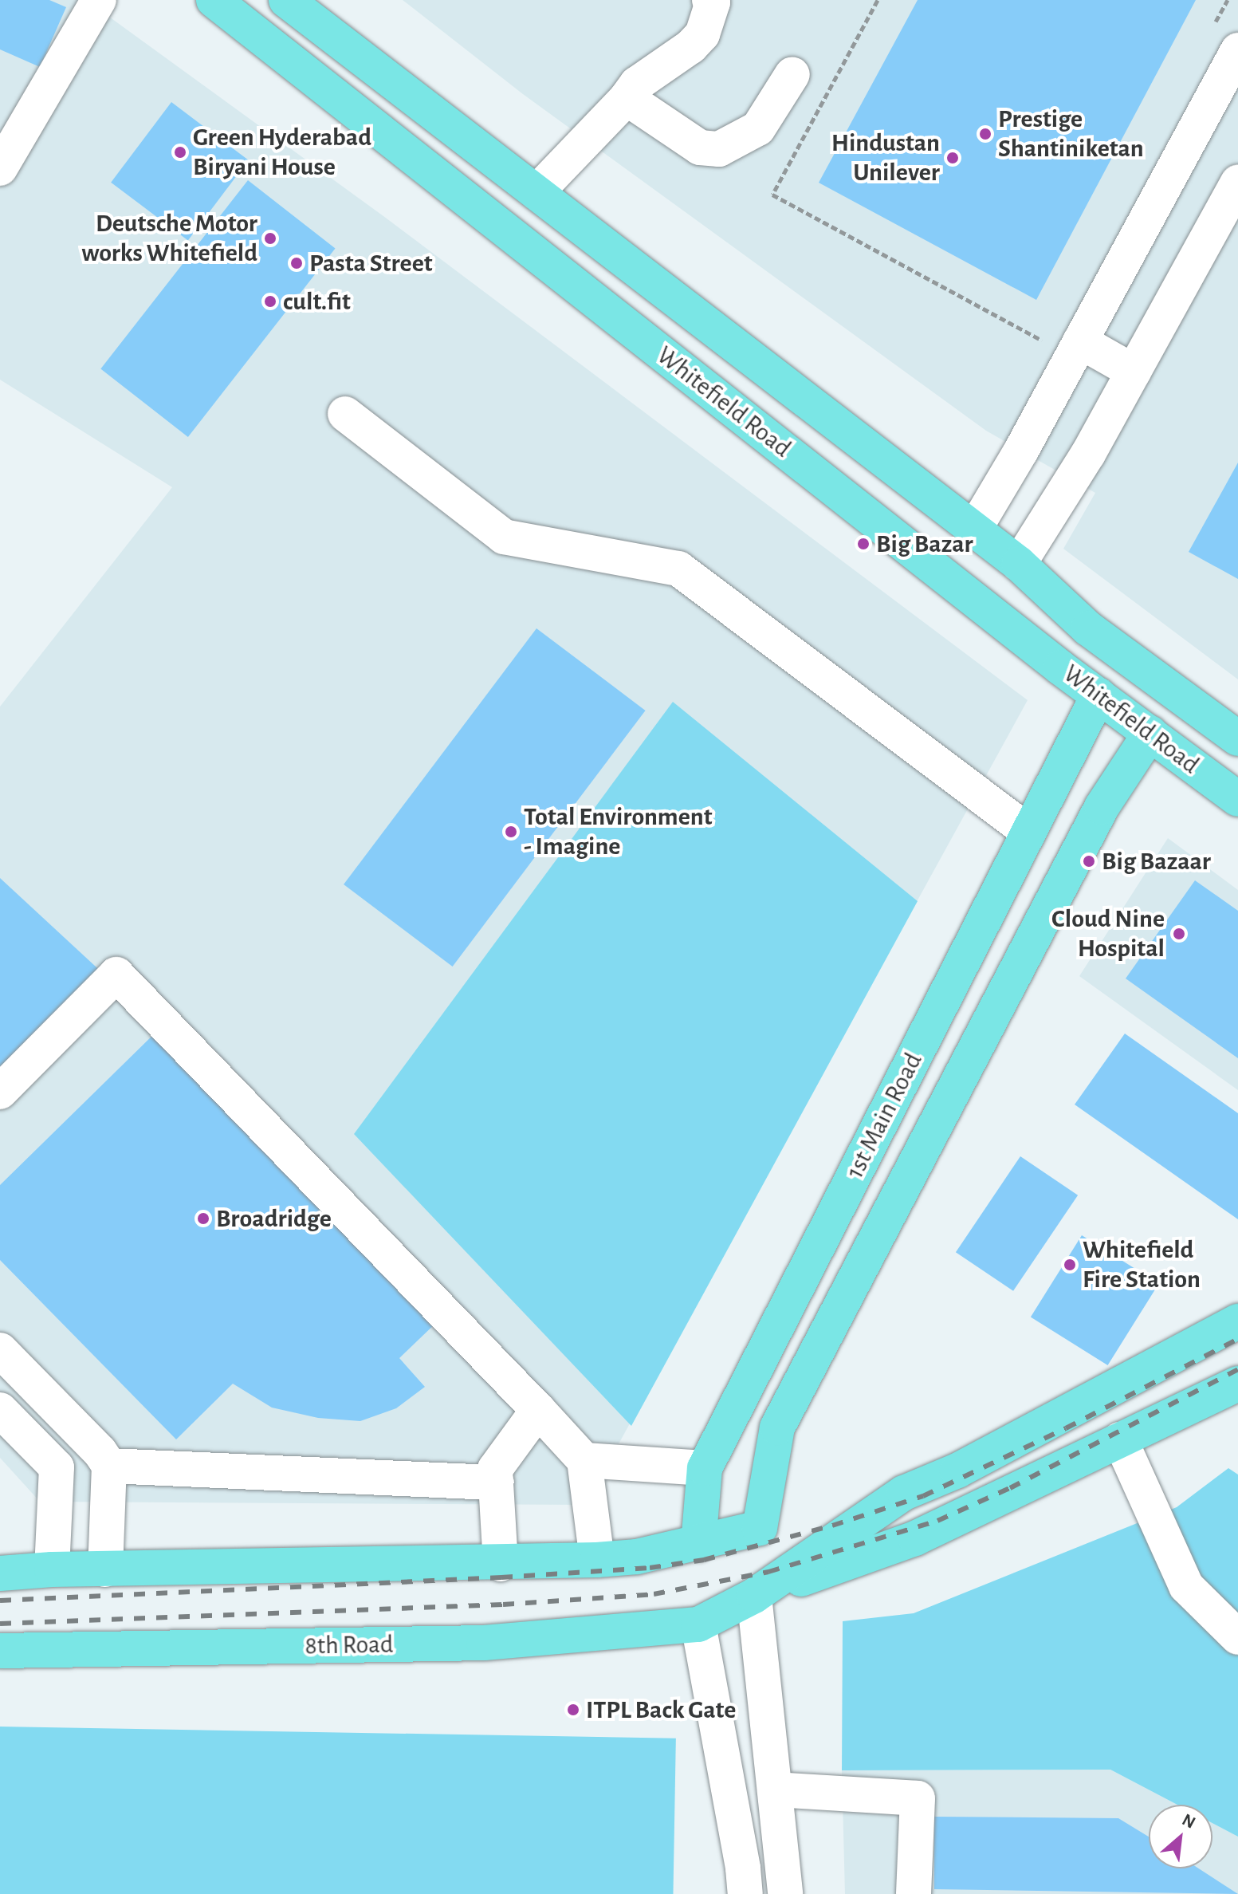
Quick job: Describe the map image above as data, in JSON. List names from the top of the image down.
{
  "streets": {
    "main road": ["Whitefield Road", "1st Main Road", "8th Road"]
  },
  "crossings": [
    ["Whitefield Road", "1st Main Road"]
  ],
  "places": [
    "Prestige Shantiniketan",
    "Green Hyderabad Biryani House",
    "Hindustan Unilever",
    "Deutsche Motor works Whitefield",
    "Pasta Street",
    "cult.fit",
    "Big Bazar",
    "Total Environment - Imagine",
    "Big Bazaar",
    "Cloud Nine Hospital",
    "Broadridge",
    "Whitefield Fire Station",
    "ITPL Back Gate"
  ],
  "north": "top right"
}
